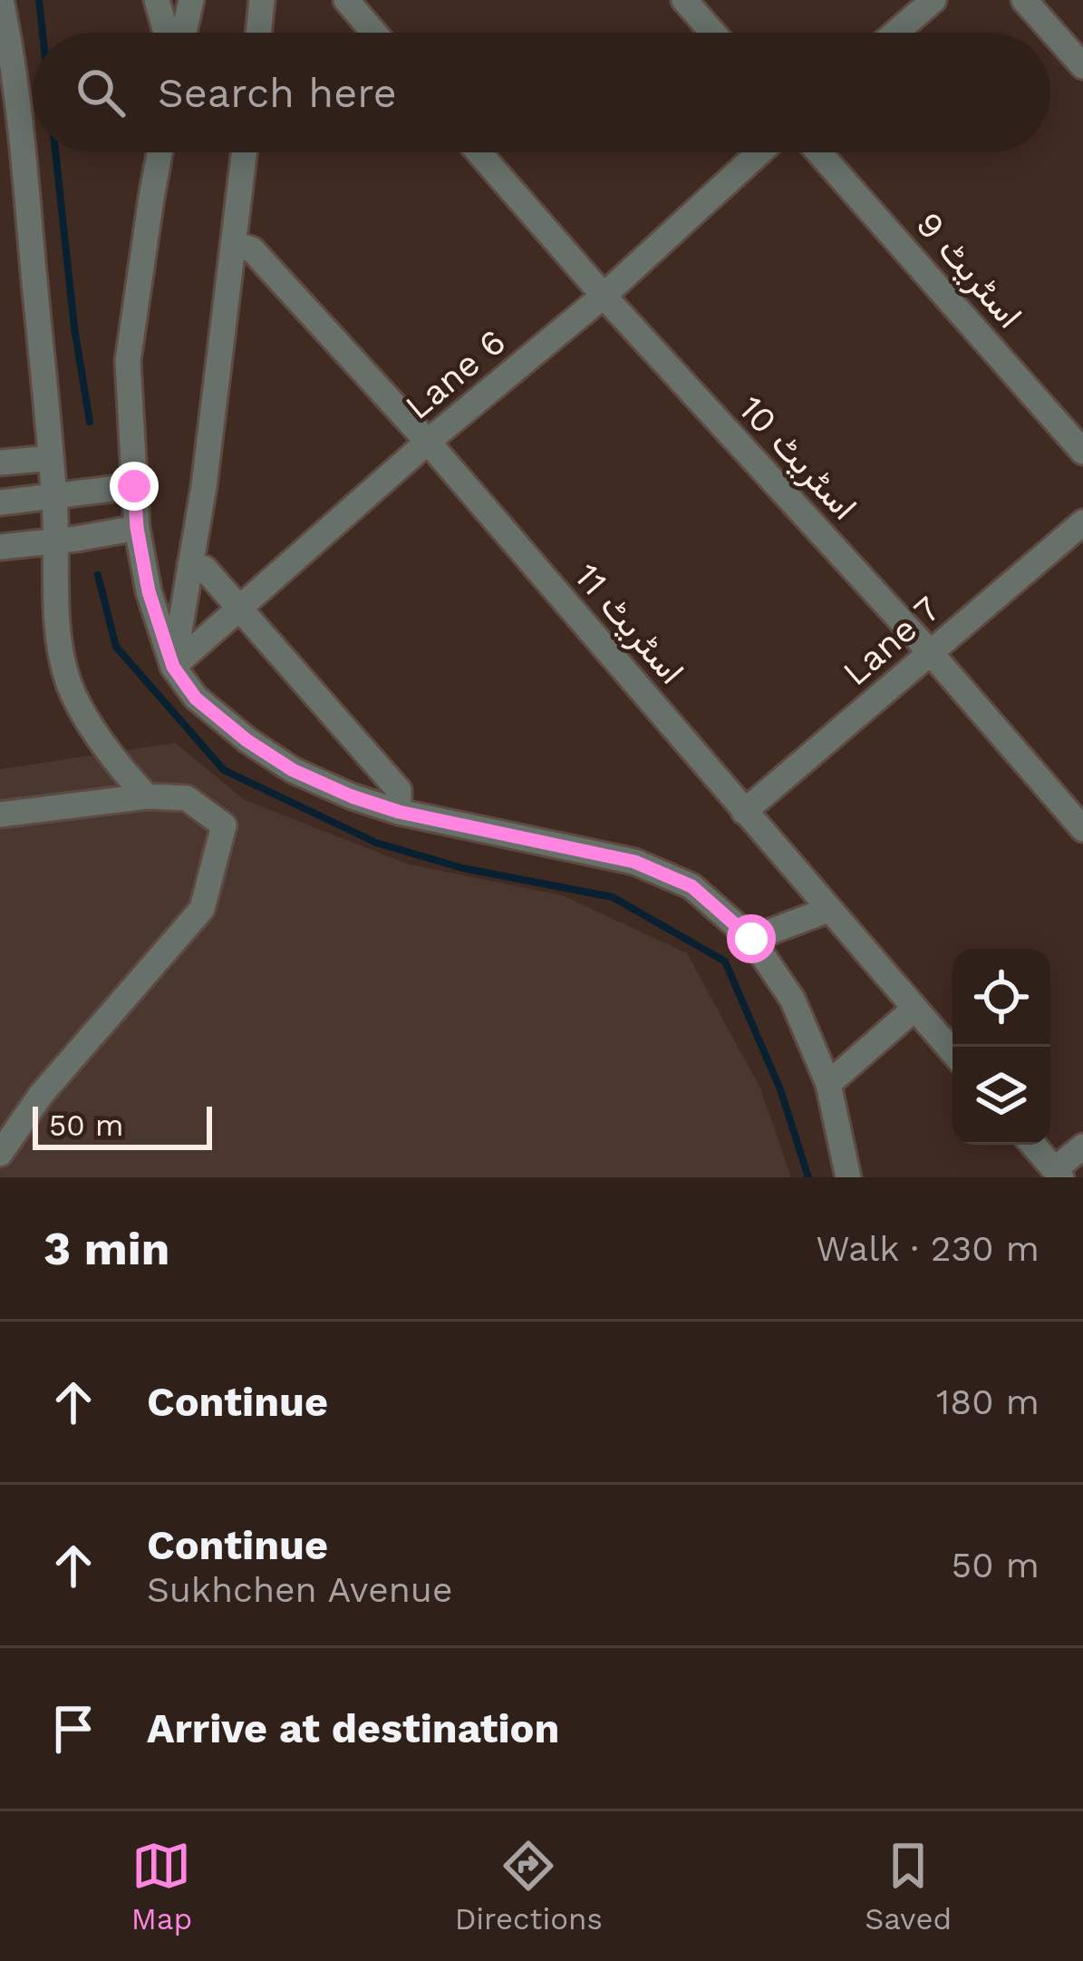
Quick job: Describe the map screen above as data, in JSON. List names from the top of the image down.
{
  "streets": {
    "street": [
      "اسٹریٹ 9",
      "Lane 6",
      "اسٹریٹ 10",
      "اسٹریٹ 11",
      "Lane 7"
    ]
  },
  "crossings": [
    ["Lane 6", "اسٹریٹ 10"],
    ["Lane 6", "اسٹریٹ 11"],
    ["اسٹریٹ 10", "Lane 7"],
    ["اسٹریٹ 11", "Lane 7"]
  ],
  "scale_bar": "50 m",
  "page": {
    "search": "Search here",
    "scale": "50 m",
    "heading": ["3 min", "Walk · 230 m"],
    "list": [
      ["Continue", "180 m"],
      ["Continue", "Sukhchen Avenue", "50 m"],
      "Arrive at destination"
    ],
    "nav": ["Map", "Directions", "Saved"]
  }
}
